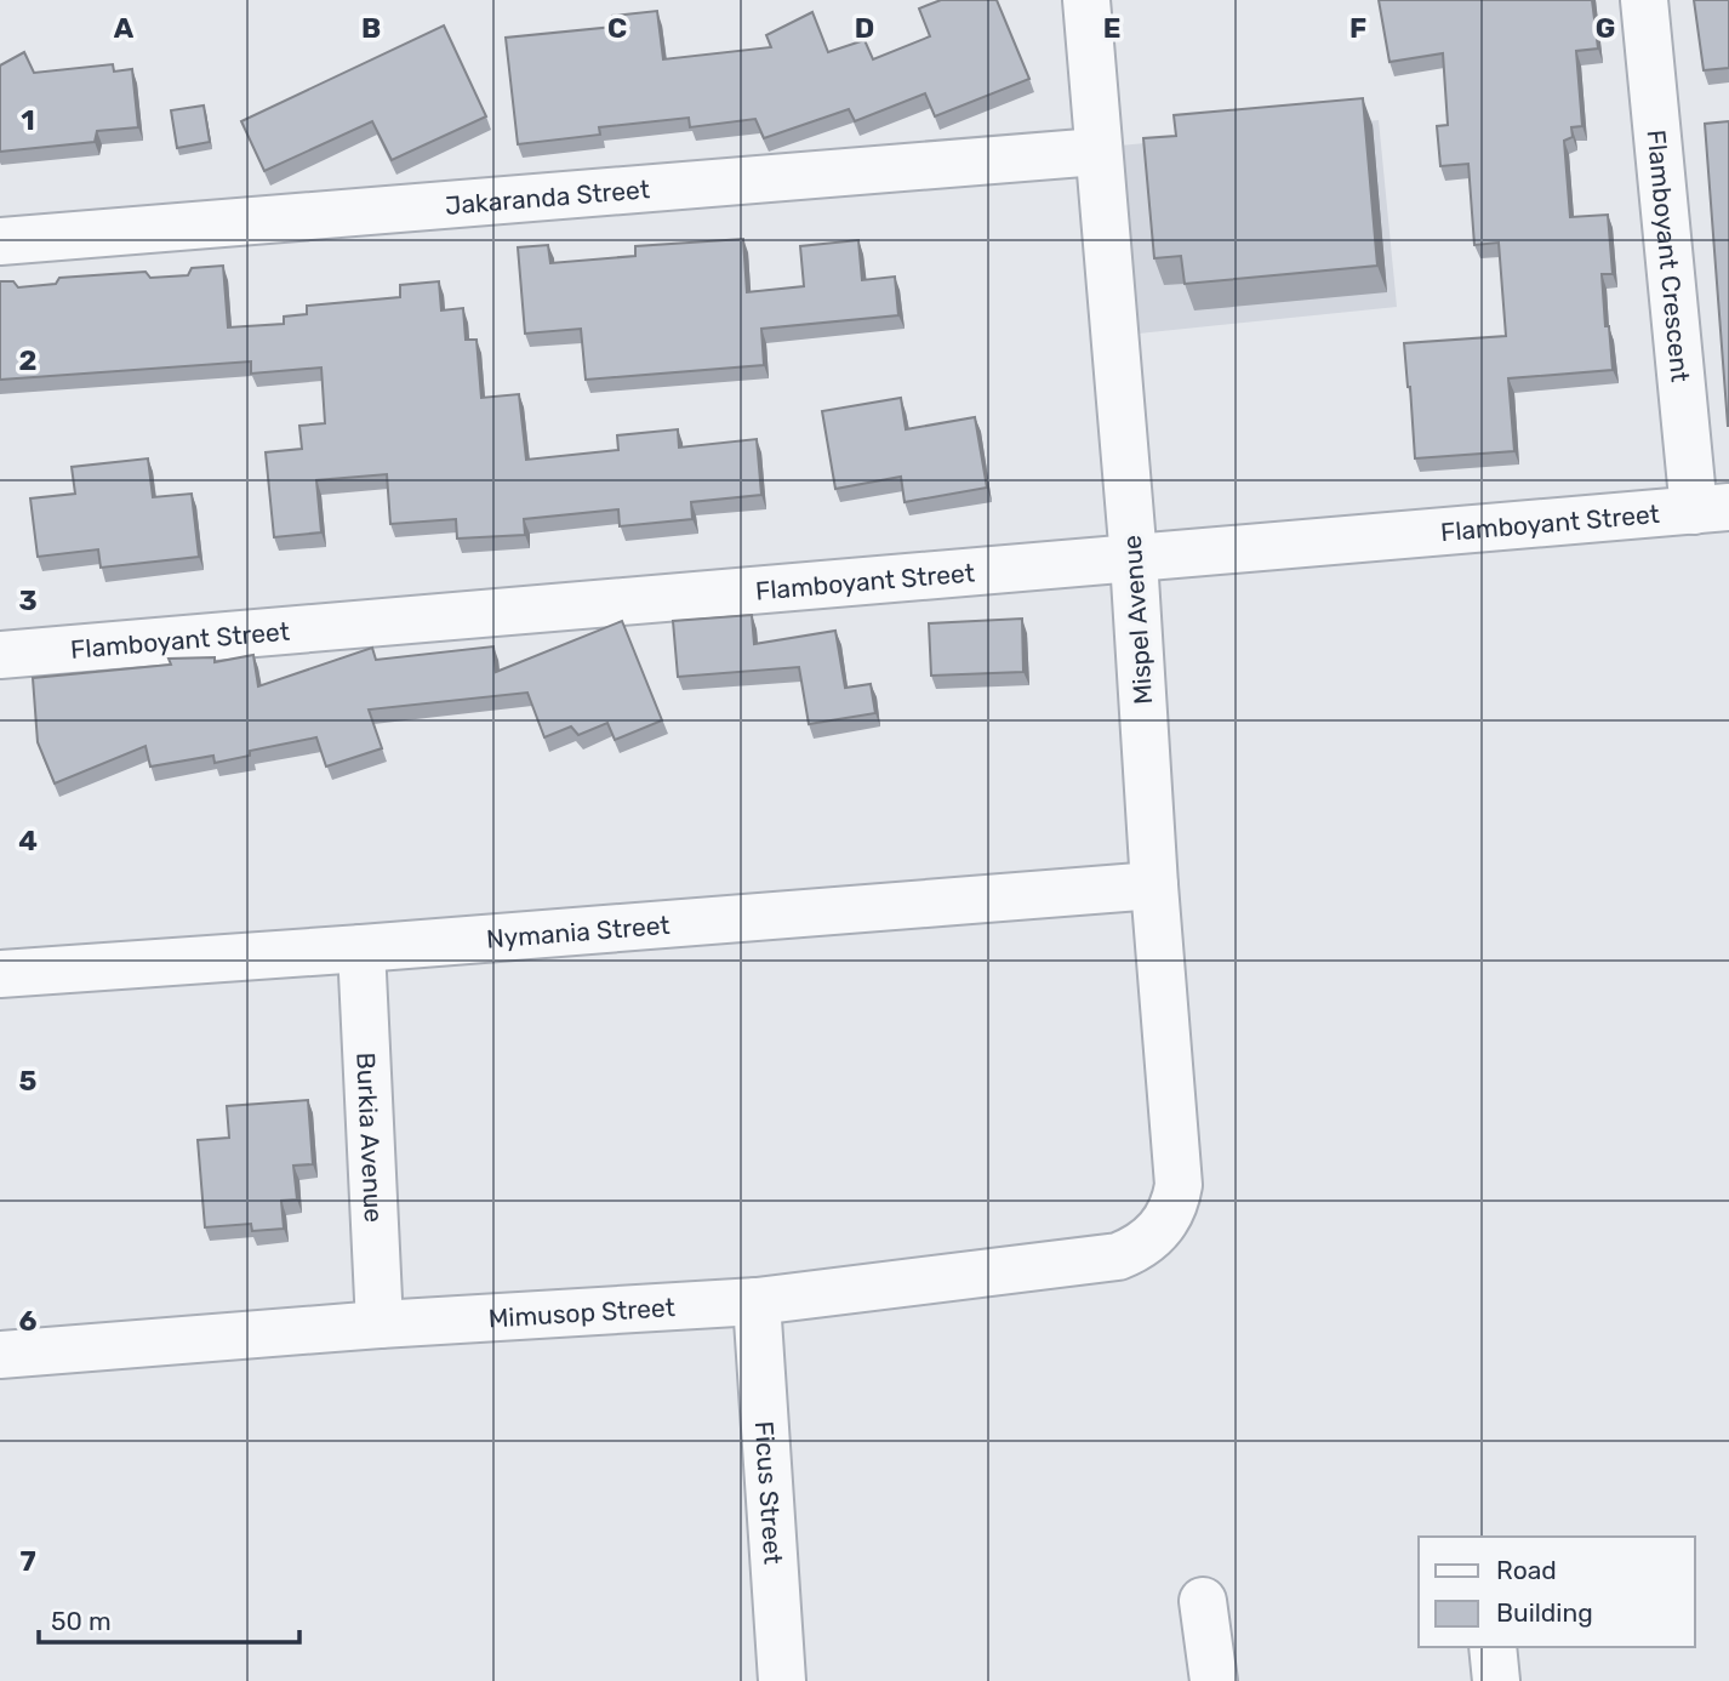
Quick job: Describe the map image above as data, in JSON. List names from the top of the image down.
{
  "streets": {
    "street": [
      "Jakaranda Street",
      "Flamboyant Crescent",
      "Flamboyant Street",
      "Mispel Avenue",
      "Nymania Street",
      "Burkia Avenue",
      "Mimusop Street",
      "Ficus Street"
    ]
  },
  "crossings": [
    ["Jakaranda Street", "Mispel Avenue"],
    ["Flamboyant Crescent", "Flamboyant Street"],
    ["Flamboyant Street", "Mispel Avenue"],
    ["Mispel Avenue", "Nymania Street"],
    ["Mispel Avenue", "Mimusop Street"],
    ["Nymania Street", "Burkia Avenue"],
    ["Burkia Avenue", "Mimusop Street"],
    ["Mimusop Street", "Ficus Street"]
  ],
  "legend": ["Road", "Building"],
  "scale_bar": "50 m",
  "grid": {
    "columns": [
      "A",
      "B",
      "C",
      "D",
      "E",
      "F",
      "G"
    ],
    "rows": [
      "1",
      "2",
      "3",
      "4",
      "5",
      "6",
      "7"
    ]
  }
}
